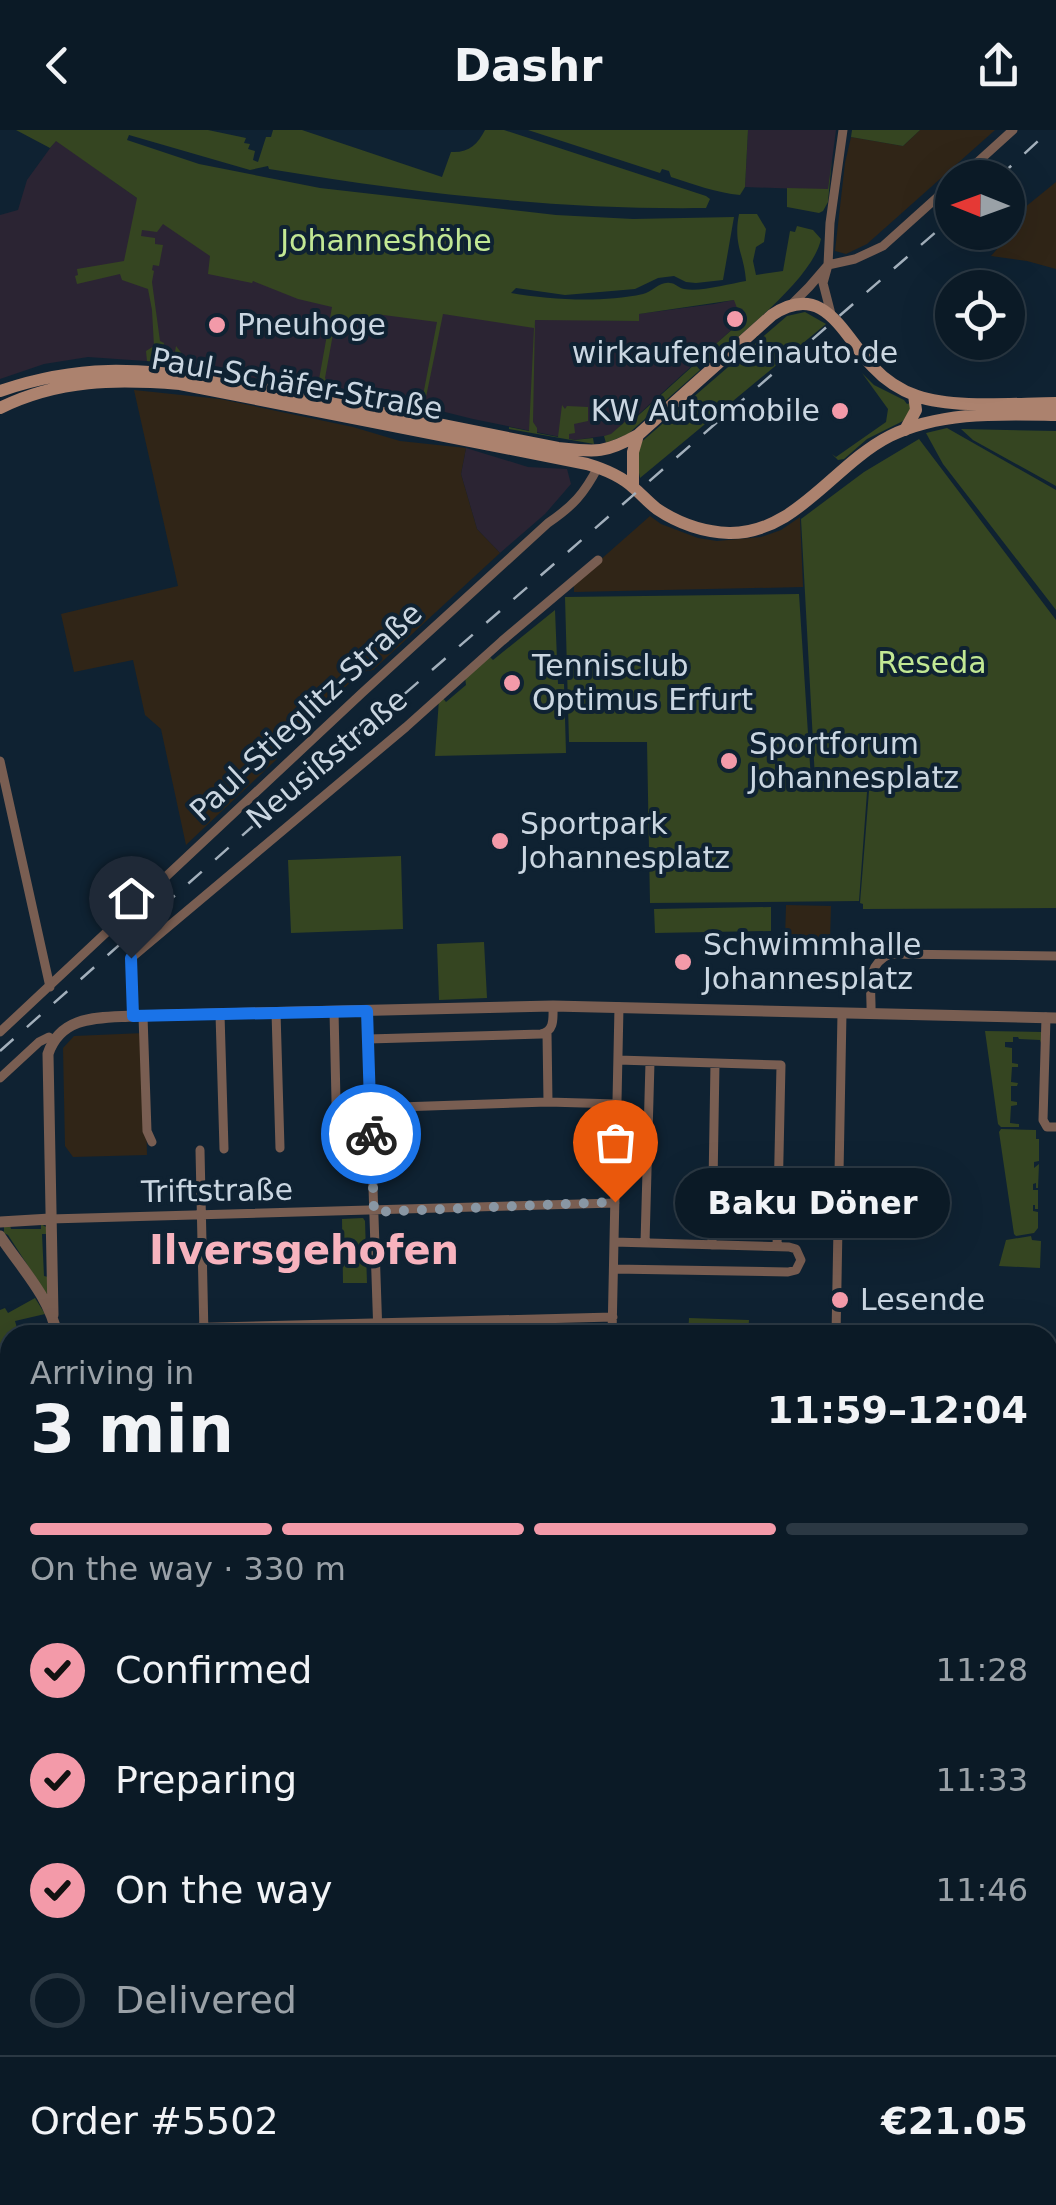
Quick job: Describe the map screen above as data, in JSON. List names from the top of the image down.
{
  "streets": {
    "main road": ["Paul-Schäfer-Straße"],
    "street": ["Paul-Stieglitz-Straße", "Neusißstraße", "Triftstraße"]
  },
  "crossings": [
    ["Paul-Schäfer-Straße", "Paul-Stieglitz-Straße"]
  ],
  "districts": ["Ilversgehofen"],
  "parks": ["Johanneshöhe", "Reseda"],
  "places": [
    "wirkaufendeinauto.de",
    "Pneuhoge",
    "KW Automobile",
    "Tennisclub Optimus Erfurt",
    "Sportforum Johannesplatz",
    "Sportpark Johannesplatz",
    "Schwimmhalle Johannesplatz",
    "Baku Döner",
    "Lesende"
  ],
  "north": "left",
  "page": {
    "header": "Dashr",
    "bubble": "Baku Döner",
    "heading": ["3 min", "Arriving in", "11:59–12:04"],
    "panel": ["Order #5502", "€21.05"],
    "bar": "On the way · 330 m",
    "list": [
      ["Confirmed", "11:28"],
      ["Preparing", "11:33"],
      ["On the way", "11:46"],
      "Delivered"
    ]
  }
}
